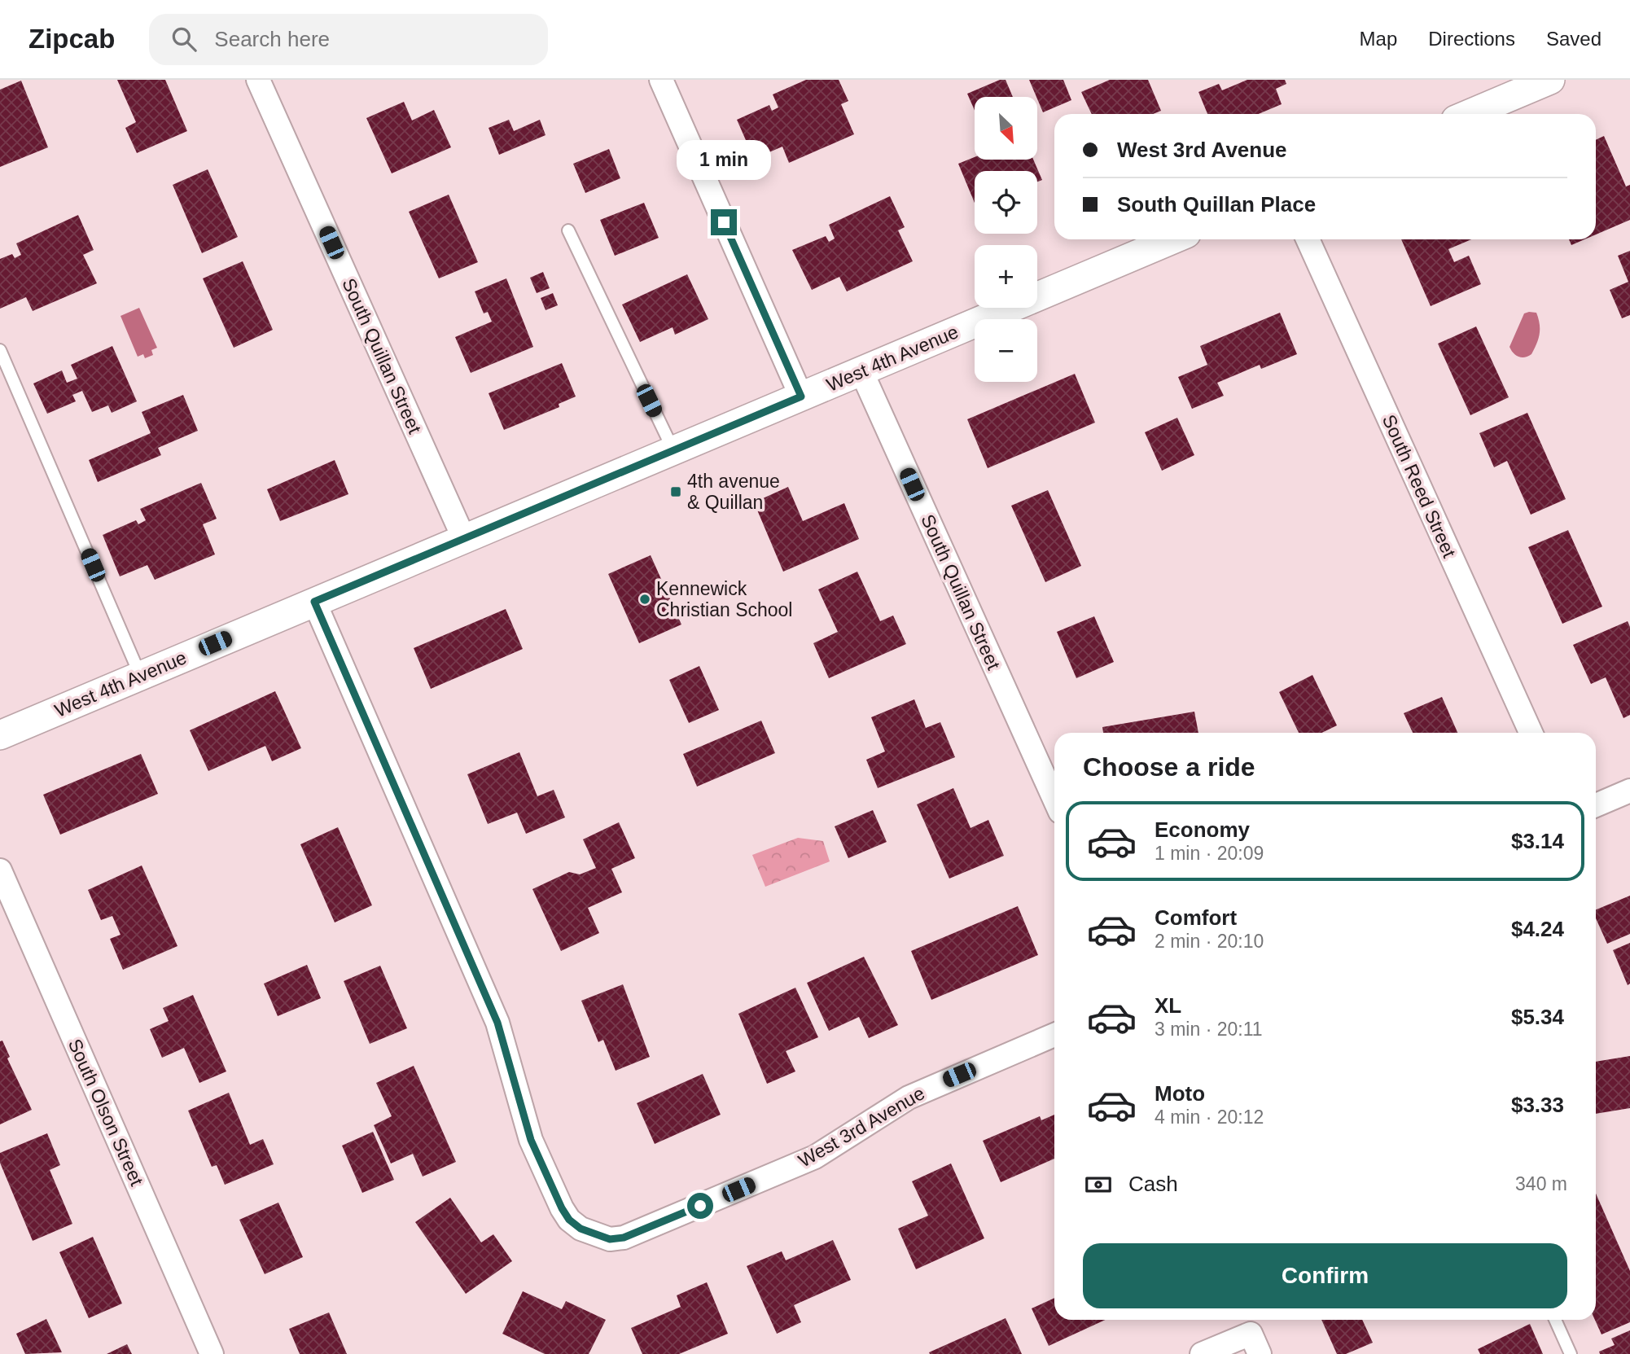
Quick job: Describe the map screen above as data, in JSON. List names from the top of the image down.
{
  "streets": {
    "street": [
      "South Quillan Street",
      "West 4th Avenue",
      "South Reed Street",
      "South Olson Street",
      "West 3rd Avenue"
    ]
  },
  "crossings": [
    ["South Quillan Street", "West 4th Avenue"],
    ["West 4th Avenue", "West 3rd Avenue"]
  ],
  "places": {
    "transit": ["4th avenue & Quillan"],
    "other": ["Kennewick Christian School"]
  },
  "north": "bottom right",
  "page": {
    "header": "Zipcab",
    "search": "Search here",
    "nav": ["Map", "Directions", "Saved"],
    "map_buttons": ["+", "−"],
    "banner": ["West 3rd Avenue", "South Quillan Place"],
    "bubble": "1 min",
    "heading": "Choose a ride",
    "list": [
      {
        "name": "Economy",
        "note": "1 min · 20:09",
        "value": "$3.14"
      },
      {
        "name": "Comfort",
        "note": "2 min · 20:10",
        "value": "$4.24"
      },
      {
        "name": "XL",
        "note": "3 min · 20:11",
        "value": "$5.34"
      },
      {
        "name": "Moto",
        "note": "4 min · 20:12",
        "value": "$3.33"
      }
    ],
    "pay": ["Cash", "340 m"],
    "buttons": "Confirm"
  }
}
